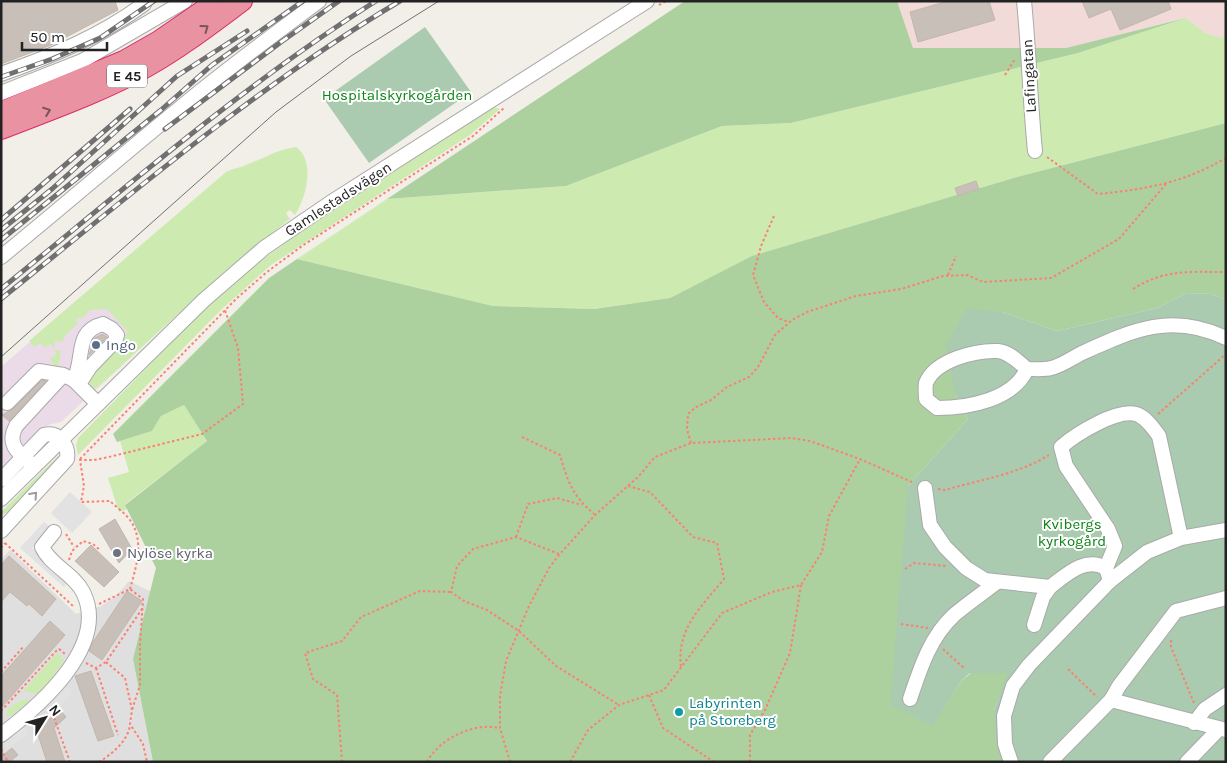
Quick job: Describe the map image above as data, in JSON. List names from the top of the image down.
{
  "streets": {
    "highway": ["E 45"],
    "street": ["Lafingatan", "Gamlestadsvägen"]
  },
  "parks": ["Hospitalskyrkogården", "Kvibergs kyrkogård"],
  "places": ["Ingo", "Nylöse kyrka", "Labyrinten på Storeberg"],
  "scale_bar": "50 m",
  "north": "top right"
}
